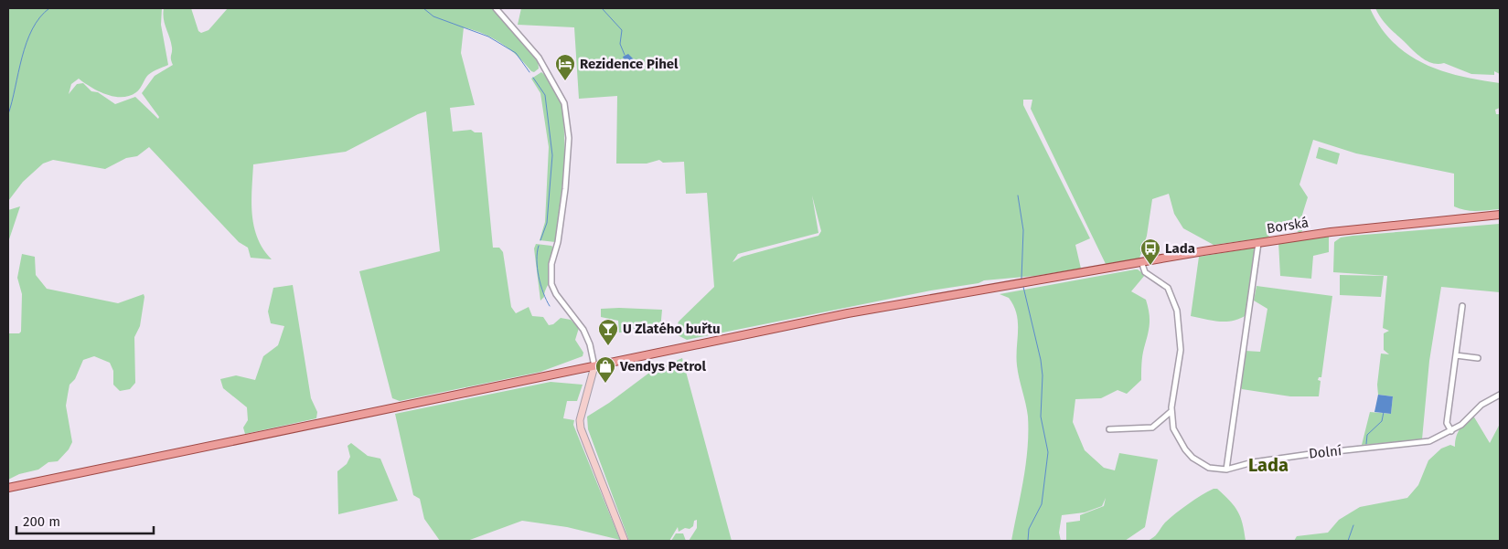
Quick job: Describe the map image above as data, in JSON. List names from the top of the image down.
{
  "streets": {
    "main road": ["Borská"],
    "street": ["Dolní"]
  },
  "crossings": [
    ["Borská", "Dolní"]
  ],
  "districts": ["Lada"],
  "places": {
    "hotel": ["Rezidence Pihel"],
    "bus stop": ["Lada"],
    "bar": ["U Zlatého buřtu"],
    "shop": ["Vendys Petrol"]
  },
  "scale_bar": "200 m"
}
